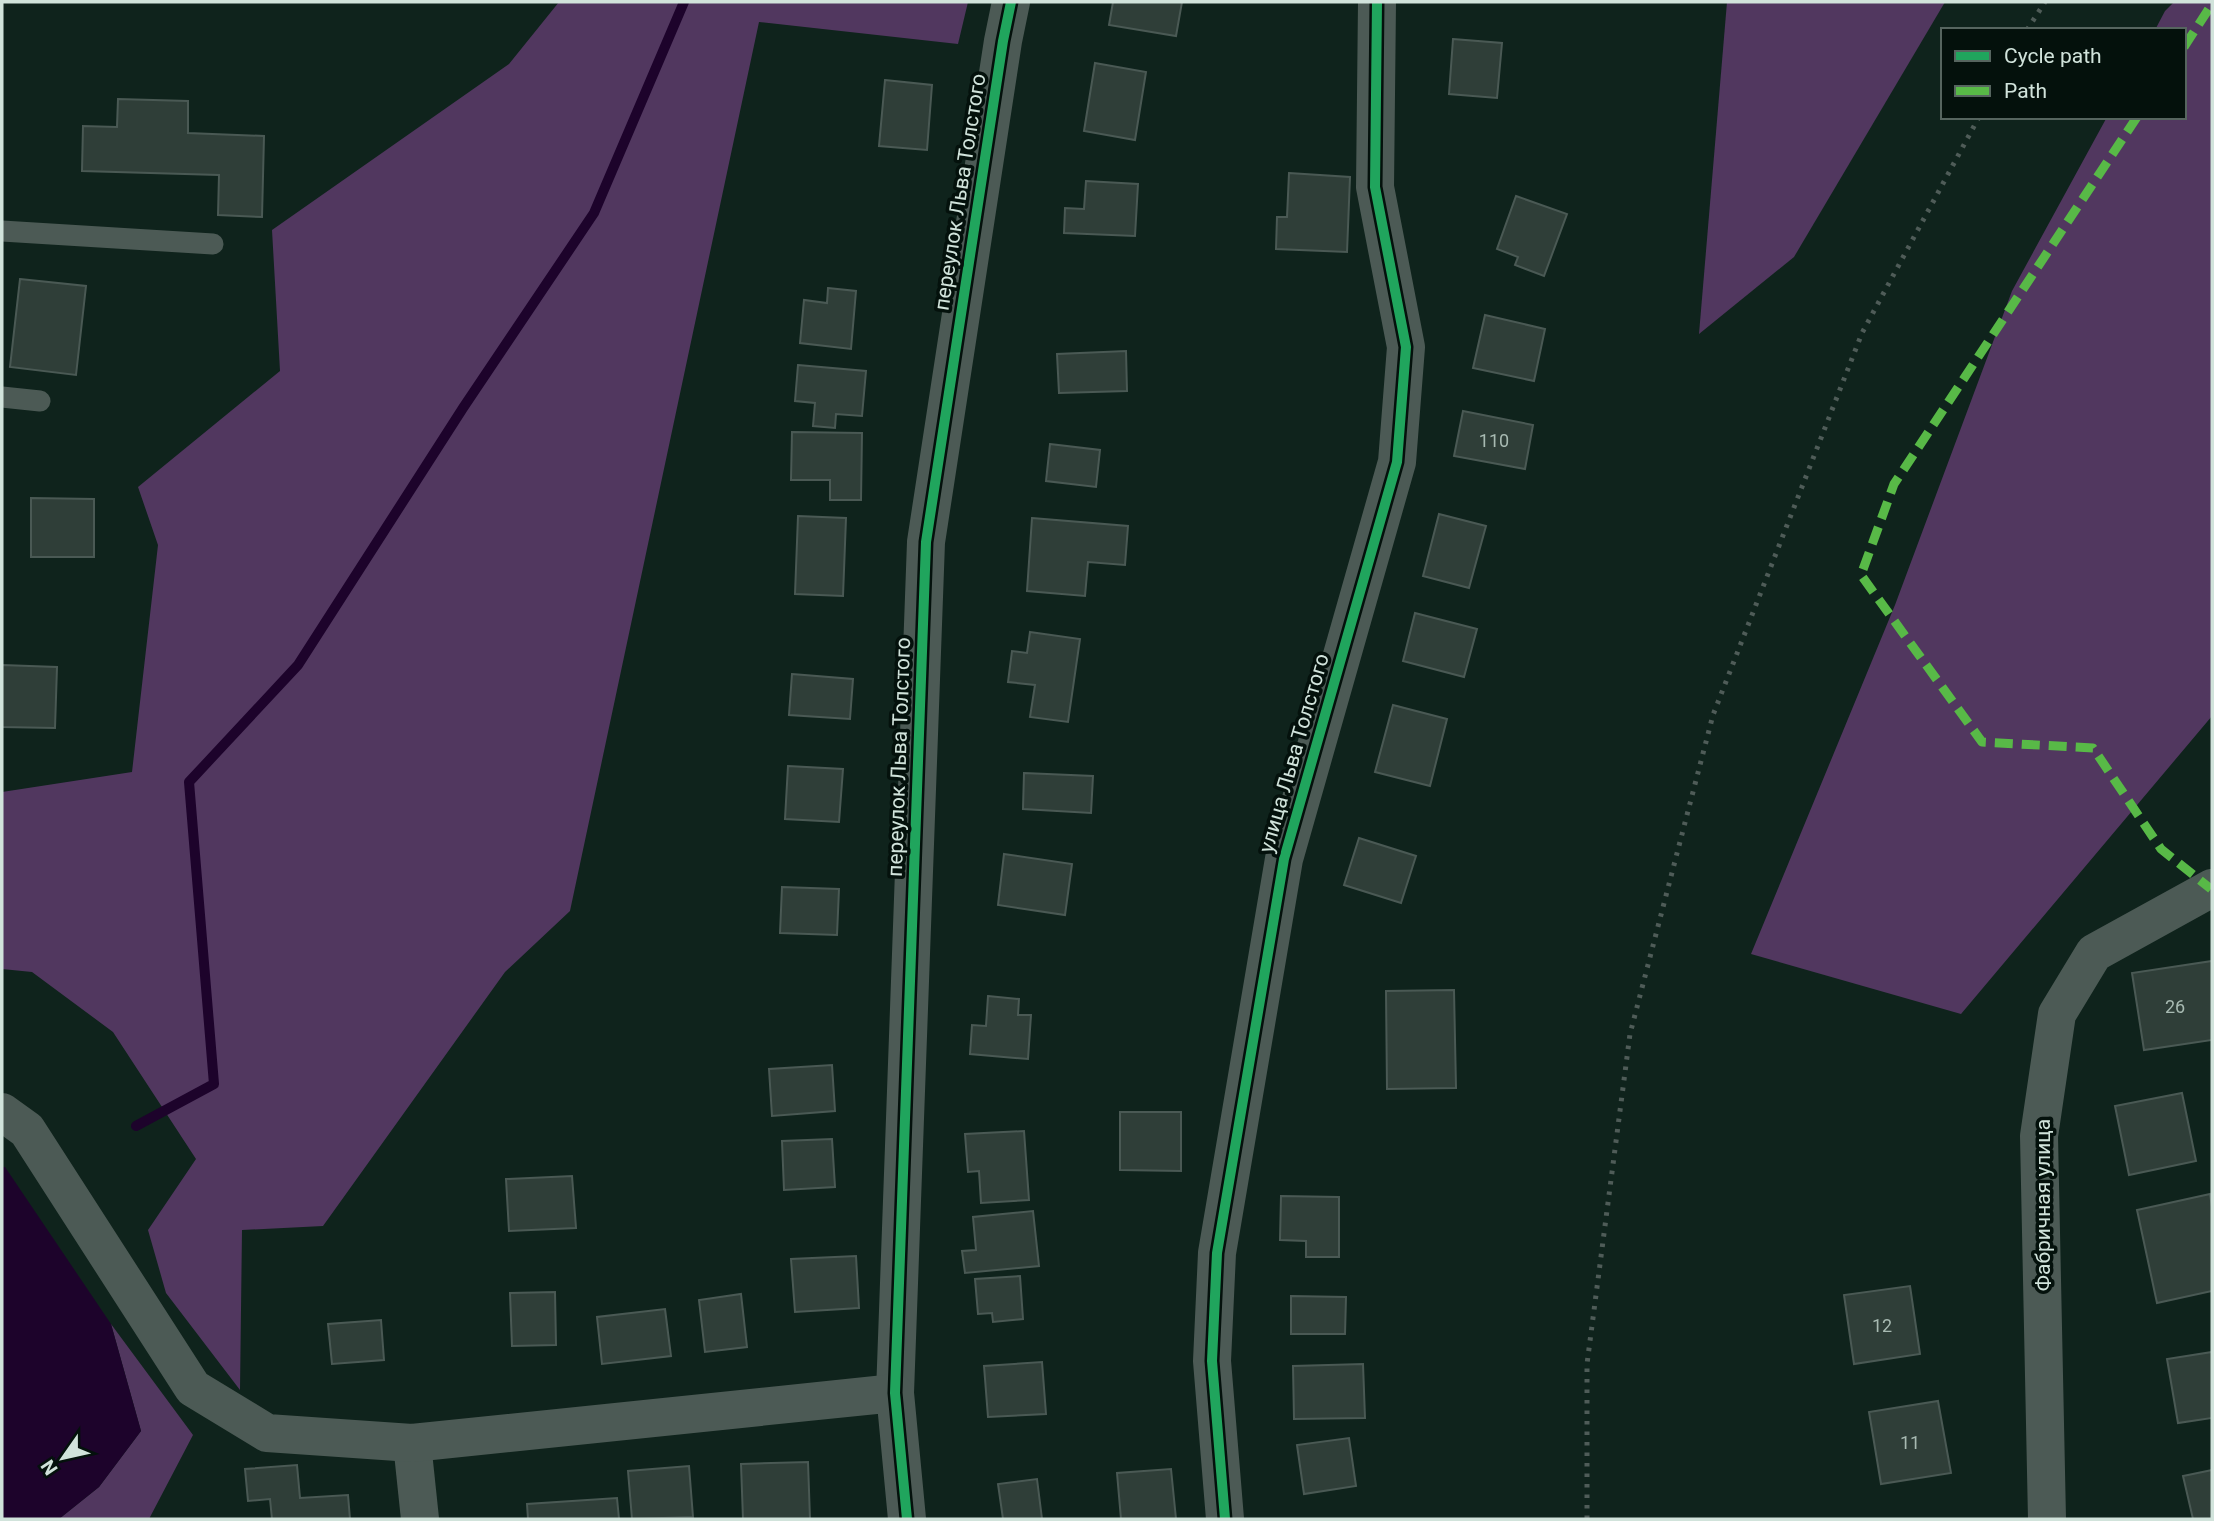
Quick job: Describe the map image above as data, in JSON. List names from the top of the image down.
{
  "streets": {
    "street": ["переулок Льва Толстого", "улица Льва Толстого", "Фабричная улица"]
  },
  "house_numbers": [
    "110",
    "26",
    "12",
    "11"
  ],
  "legend": ["Cycle path", "Path"],
  "north": "bottom left"
}
